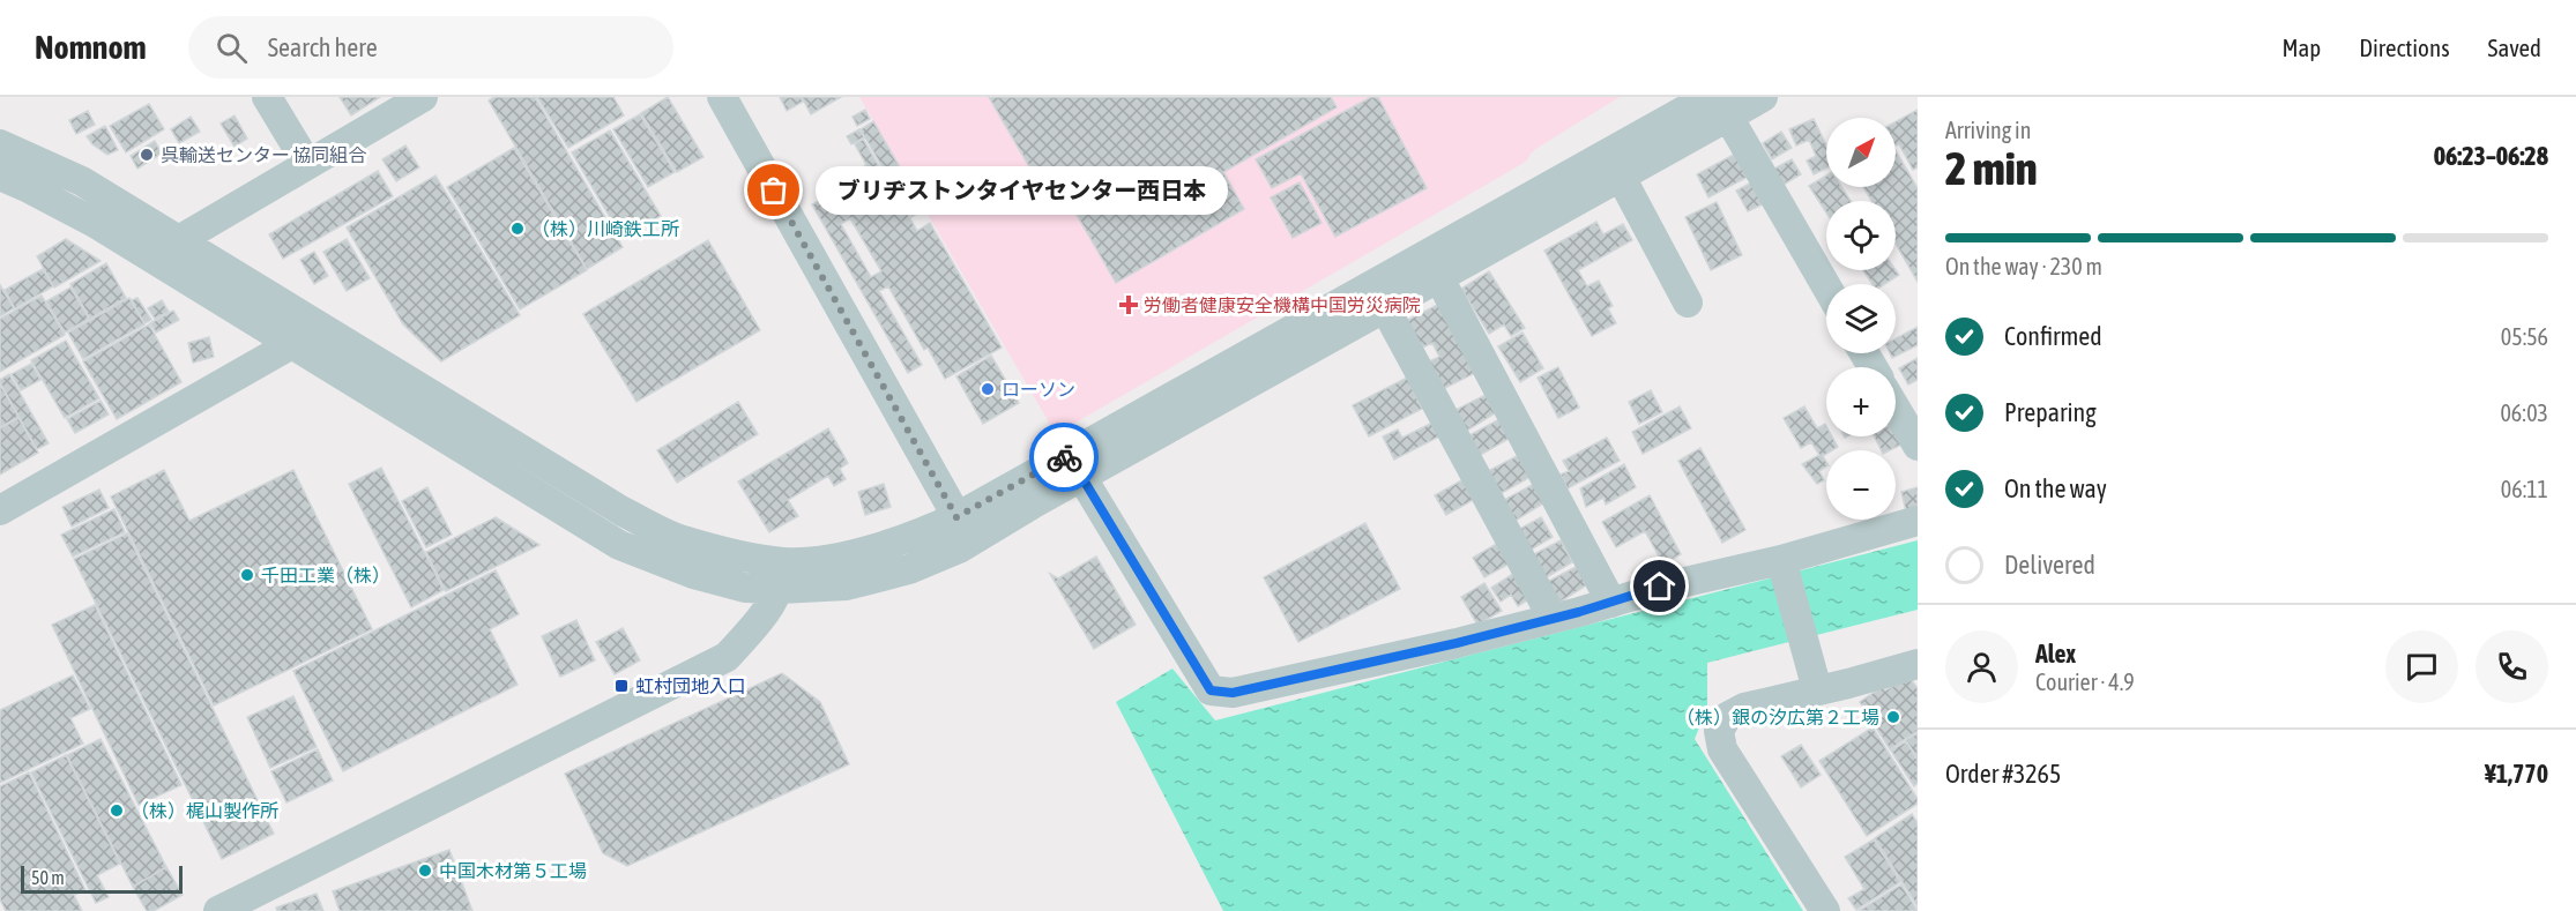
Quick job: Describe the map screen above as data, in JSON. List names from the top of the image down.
{
  "places": {
    "other": [
      "呉輸送センター 協同組合",
      "ブリヂストンタイヤセンター西日本",
      "（株）川崎鉄工所",
      "ローソン",
      "千田工業（株）",
      "（株）銀の汐広第２工場",
      "（株）梶山製作所",
      "中国木材第５工場"
    ],
    "health": ["労働者健康安全機構中国労災病院"],
    "transit": ["虹村団地入口"]
  },
  "scale_bar": "50 m",
  "north": "top right",
  "page": {
    "header": "Nomnom",
    "search": "Search here",
    "nav": ["Map", "Directions", "Saved"],
    "heading": ["2 min", "Arriving in", "06:23–06:28"],
    "panel": [
      "Alex",
      "Courier · 4.9",
      "Order #3265",
      "¥1,770"
    ],
    "map_buttons": ["+", "−"],
    "bubble": "ブリヂストンタイヤセンター西日本",
    "bar": "On the way · 230 m",
    "list": [
      ["Confirmed", "05:56"],
      ["Preparing", "06:03"],
      ["On the way", "06:11"],
      "Delivered"
    ],
    "scale": "50 m"
  }
}
